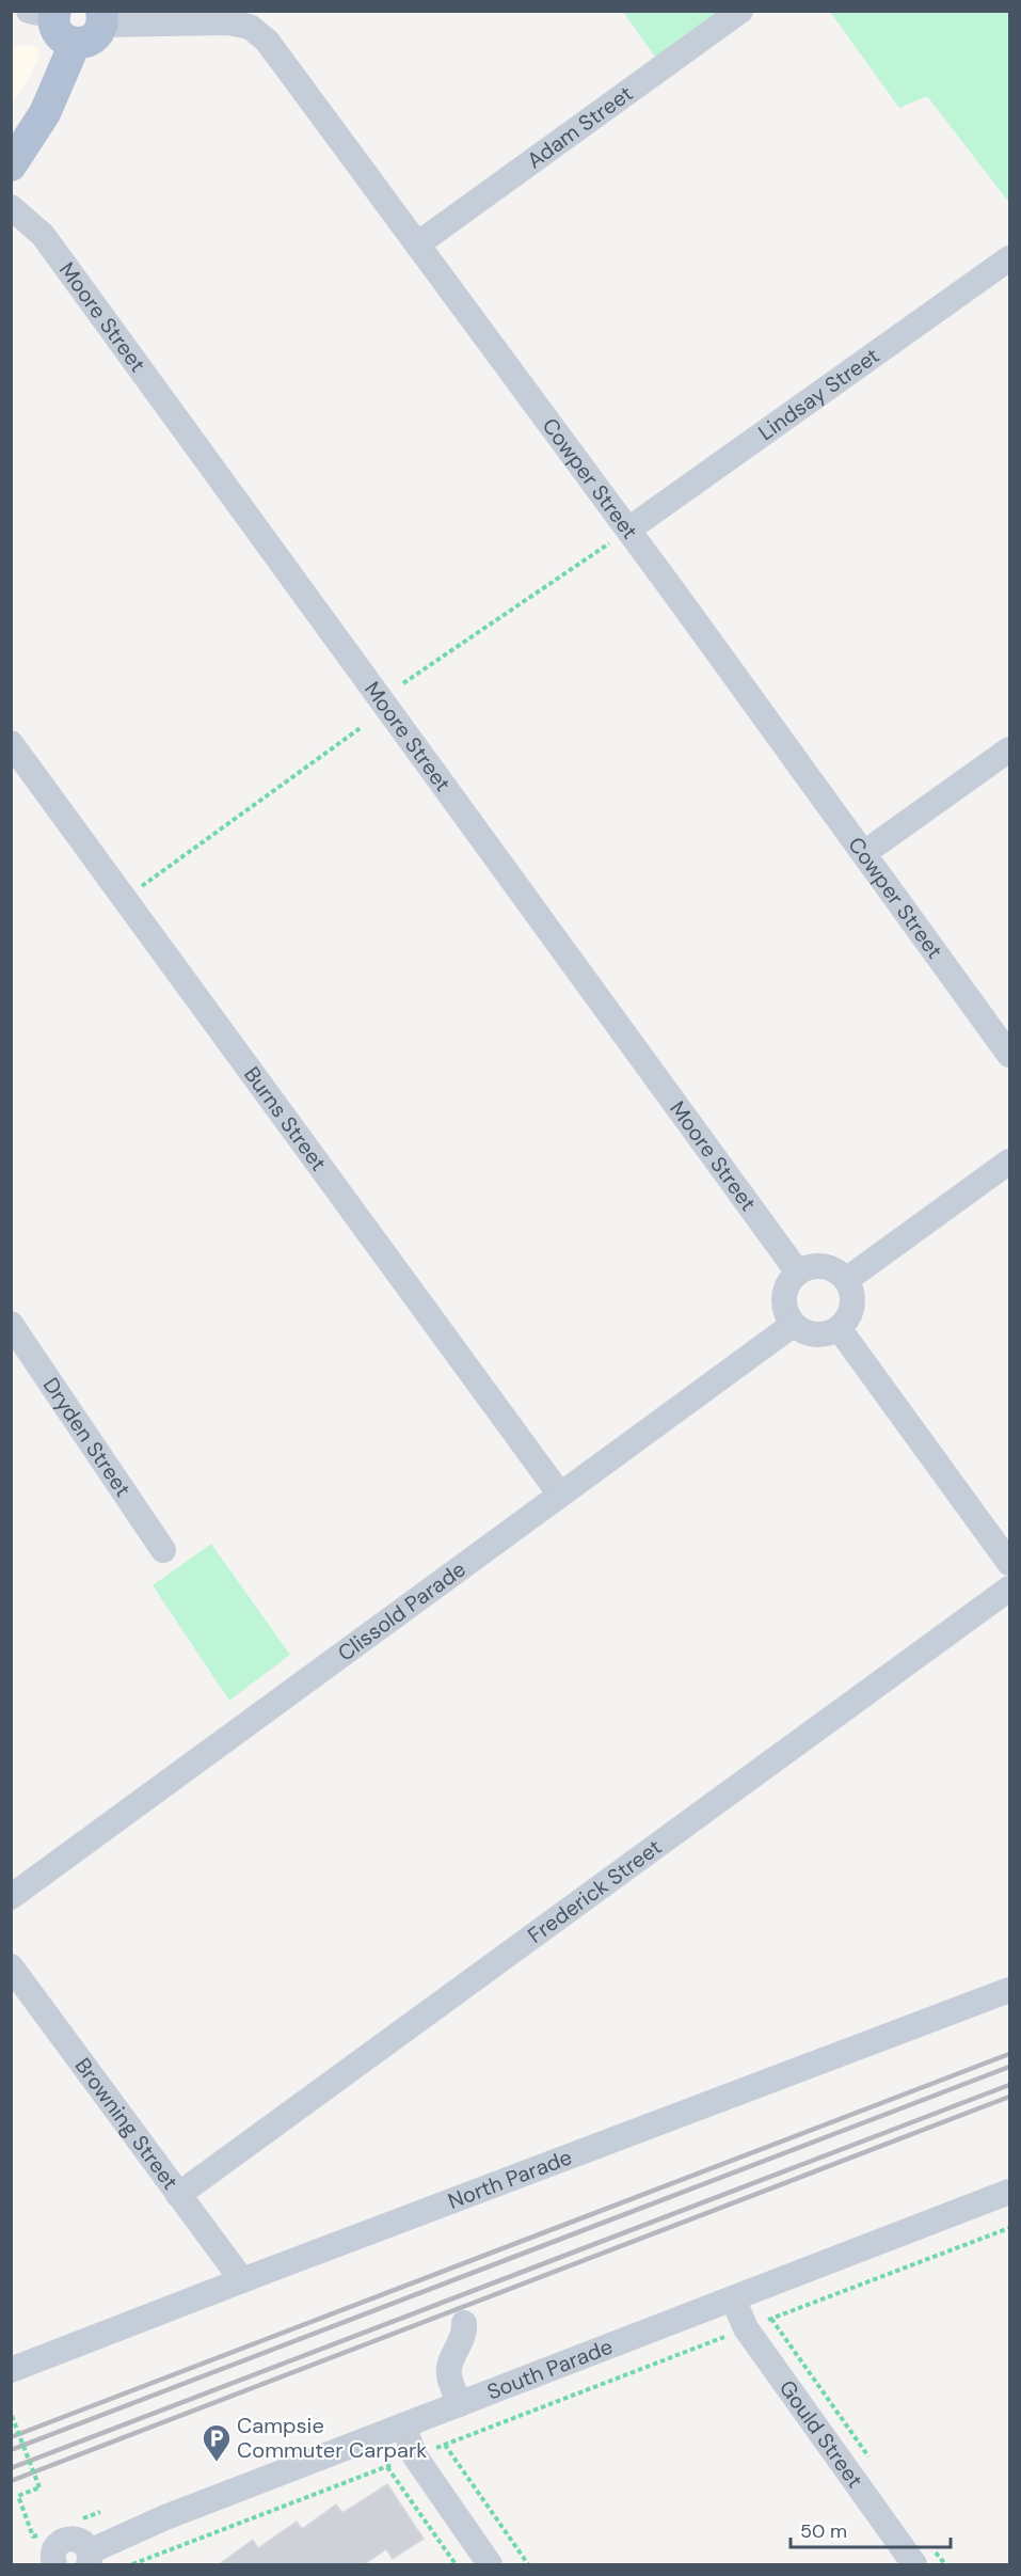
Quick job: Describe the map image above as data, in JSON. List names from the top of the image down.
{
  "streets": {
    "street": [
      "Adam Street",
      "Moore Street",
      "Lindsay Street",
      "Cowper Street",
      "Burns Street",
      "Dryden Street",
      "Clissold Parade",
      "Frederick Street",
      "Browning Street",
      "North Parade",
      "South Parade",
      "Gould Street"
    ]
  },
  "crossings": [
    ["Adam Street", "Cowper Street"],
    ["Moore Street", "Clissold Parade"],
    ["Lindsay Street", "Cowper Street"],
    ["Burns Street", "Clissold Parade"],
    ["Frederick Street", "Browning Street"],
    ["Browning Street", "North Parade"],
    ["South Parade", "Gould Street"]
  ],
  "places": {
    "parking": ["Campsie Commuter Carpark"]
  },
  "scale_bar": "50 m"
}
